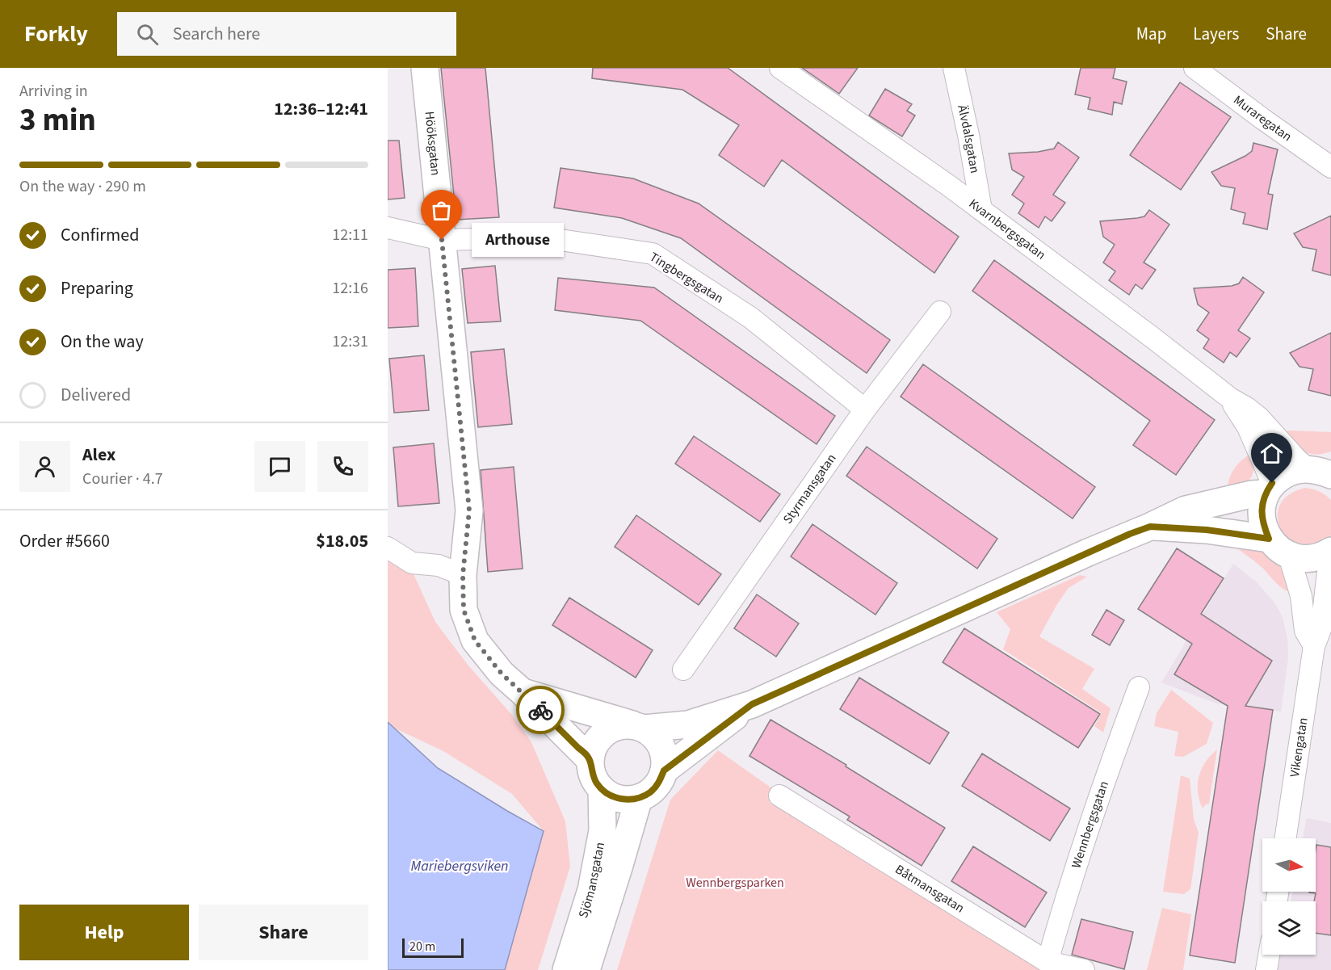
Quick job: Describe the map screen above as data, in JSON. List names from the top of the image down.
{
  "streets": {
    "street": [
      "Muraregatan",
      "Älvdalsgatan",
      "Hööksgatan",
      "Kvarnbergsgatan",
      "Tingbergsgatan",
      "Styrmansgatan",
      "Vikengatan",
      "Wennbergsgatan",
      "Sjömansgatan",
      "Båtmansgatan"
    ]
  },
  "crossings": [
    ["Älvdalsgatan", "Kvarnbergsgatan"],
    ["Hööksgatan", "Tingbergsgatan"],
    ["Hööksgatan", "Sjömansgatan"],
    ["Tingbergsgatan", "Styrmansgatan"],
    ["Wennbergsgatan", "Båtmansgatan"]
  ],
  "water": ["Mariebergsviken"],
  "parks": ["Wennbergsparken"],
  "places": ["Arthouse"],
  "scale_bar": "20 m",
  "north": "right",
  "page": {
    "header": "Forkly",
    "search": "Search here",
    "nav": ["Map", "Layers", "Share"],
    "heading": ["3 min", "Arriving in", "12:36–12:41"],
    "panel": [
      "Alex",
      "Courier · 4.7",
      "Order #5660",
      "$18.05"
    ],
    "bar": "On the way · 290 m",
    "list": [
      ["Confirmed", "12:11"],
      ["Preparing", "12:16"],
      ["On the way", "12:31"],
      "Delivered"
    ],
    "bubble": "Arthouse",
    "buttons": ["Help", "Share"],
    "scale": "20 m"
  }
}
